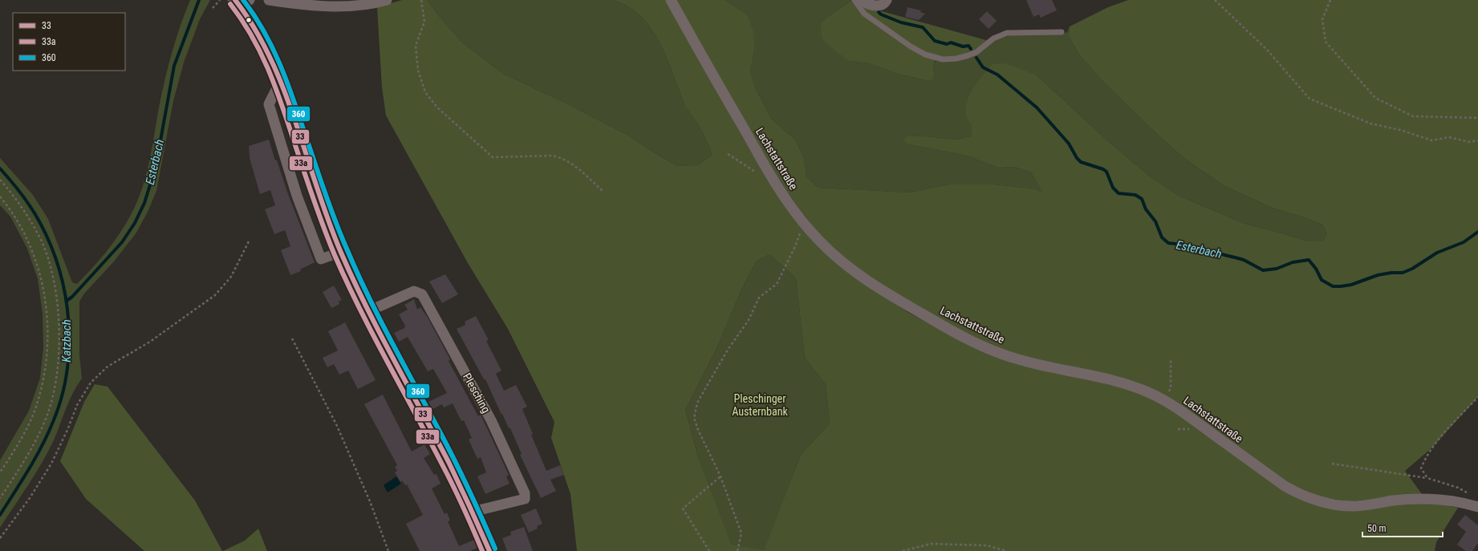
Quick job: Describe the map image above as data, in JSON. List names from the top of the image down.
{
  "streets": {
    "street": ["Lachstattstraße", "Plesching"]
  },
  "water": ["Esterbach", "Katzbach"],
  "parks": ["Pleschinger Austernbank"],
  "lines": ["transit line 33", "transit line 360", "transit line 33a"],
  "legend": ["33", "33a", "360"],
  "scale_bar": "50 m"
}
